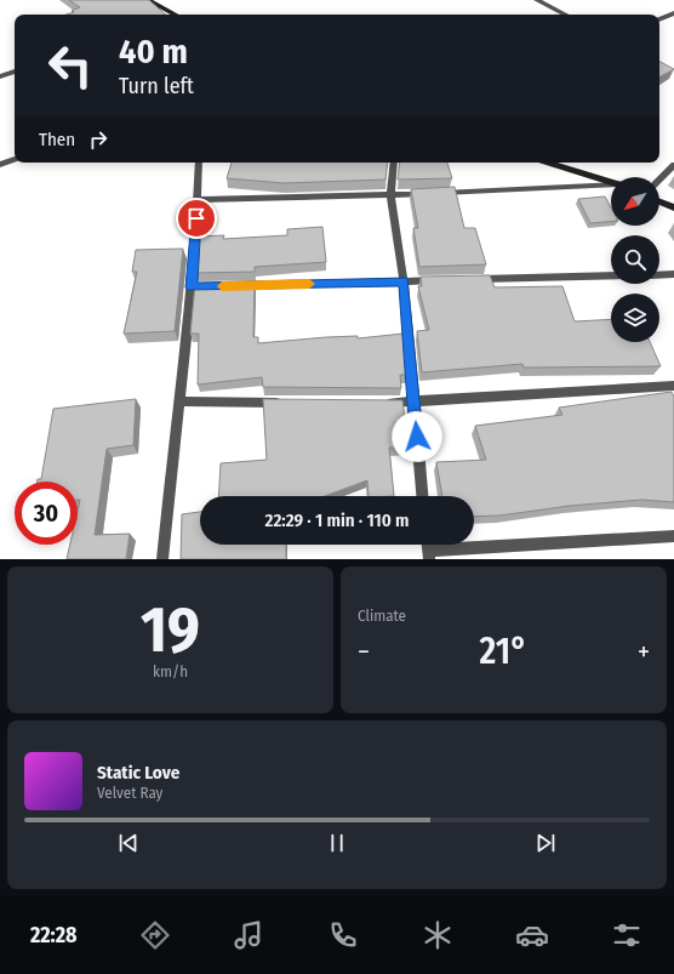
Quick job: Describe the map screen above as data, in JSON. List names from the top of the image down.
{
  "north": "bottom left",
  "page": {
    "turn": ["40 m", "Turn left"],
    "then": "Then",
    "limit": "30",
    "trip": "22:29 · 1 min · 110 m",
    "tile": [
      ["19", "km/h"],
      "Climate"
    ],
    "heat": ["−", "21°", "+"],
    "song": ["Static Love", "Velvet Ray"],
    "tabs": "22:28"
  }
}
